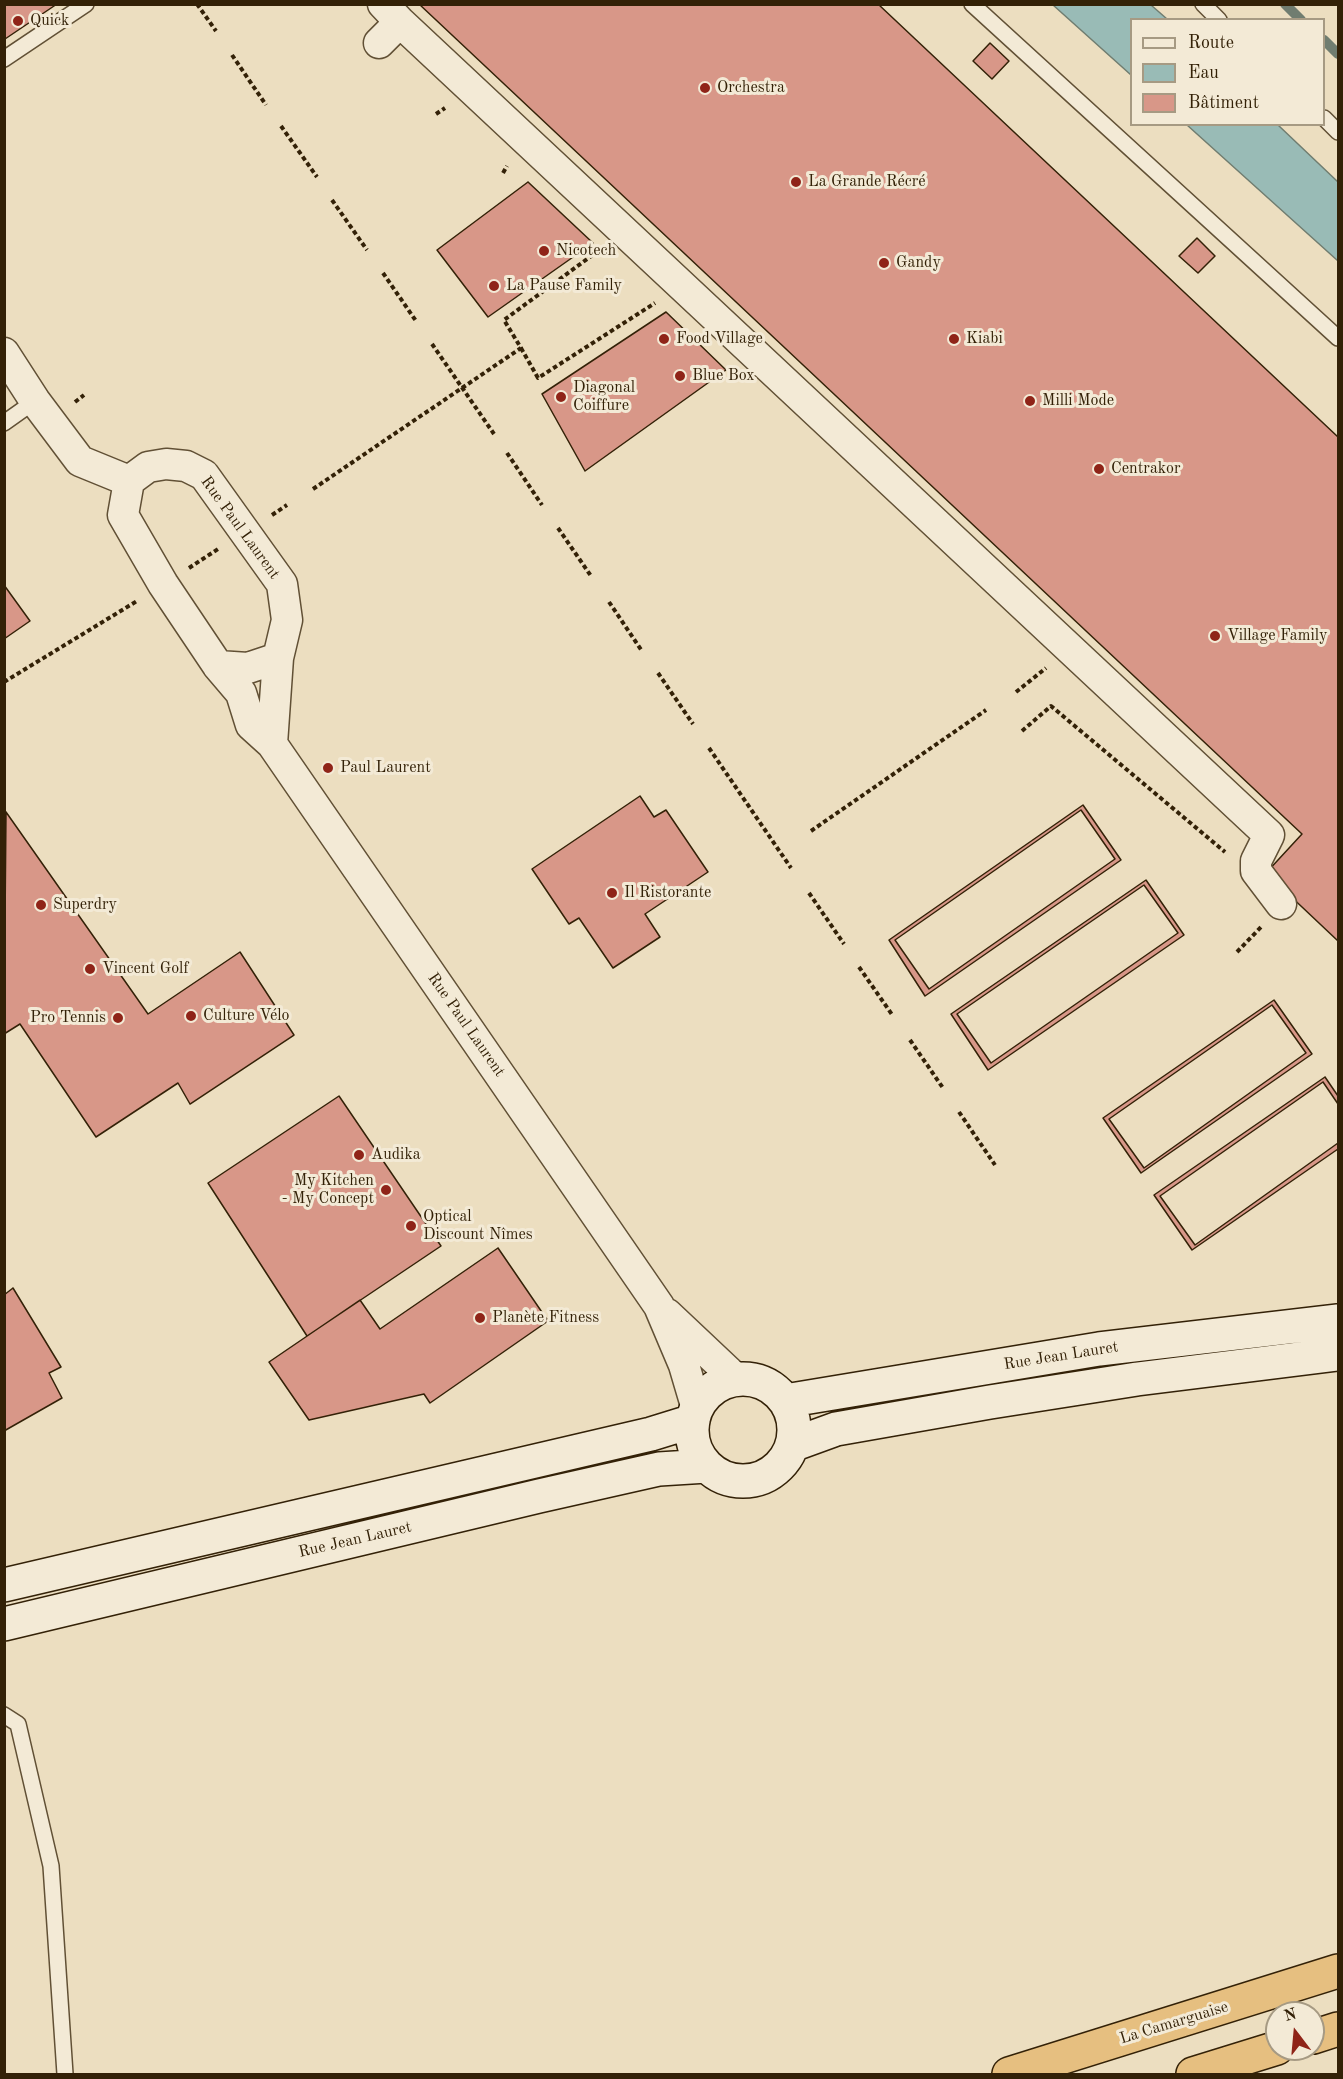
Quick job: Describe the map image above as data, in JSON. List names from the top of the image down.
{
  "streets": {
    "highway": ["La Camarguaise"],
    "street": ["Rue Paul Laurent", "Rue Jean Lauret"]
  },
  "crossings": [
    ["Rue Paul Laurent", "Rue Jean Lauret"]
  ],
  "places": [
    "Quick",
    "Orchestra",
    "La Grande Récré",
    "Nicotech",
    "Gandy",
    "La Pause Family",
    "Food Village",
    "Kiabi",
    "Blue Box",
    "Diagonal Coiffure",
    "Milli Mode",
    "Centrakor",
    "Village Family",
    "Paul Laurent",
    "Il Ristorante",
    "Superdry",
    "Vincent Golf",
    "Culture Vélo",
    "Pro Tennis",
    "Audika",
    "My Kitchen - My Concept",
    "Optical Discount Nîmes",
    "Planète Fitness"
  ],
  "legend": ["Route", "Eau", "Bâtiment"],
  "north": "top"
}
